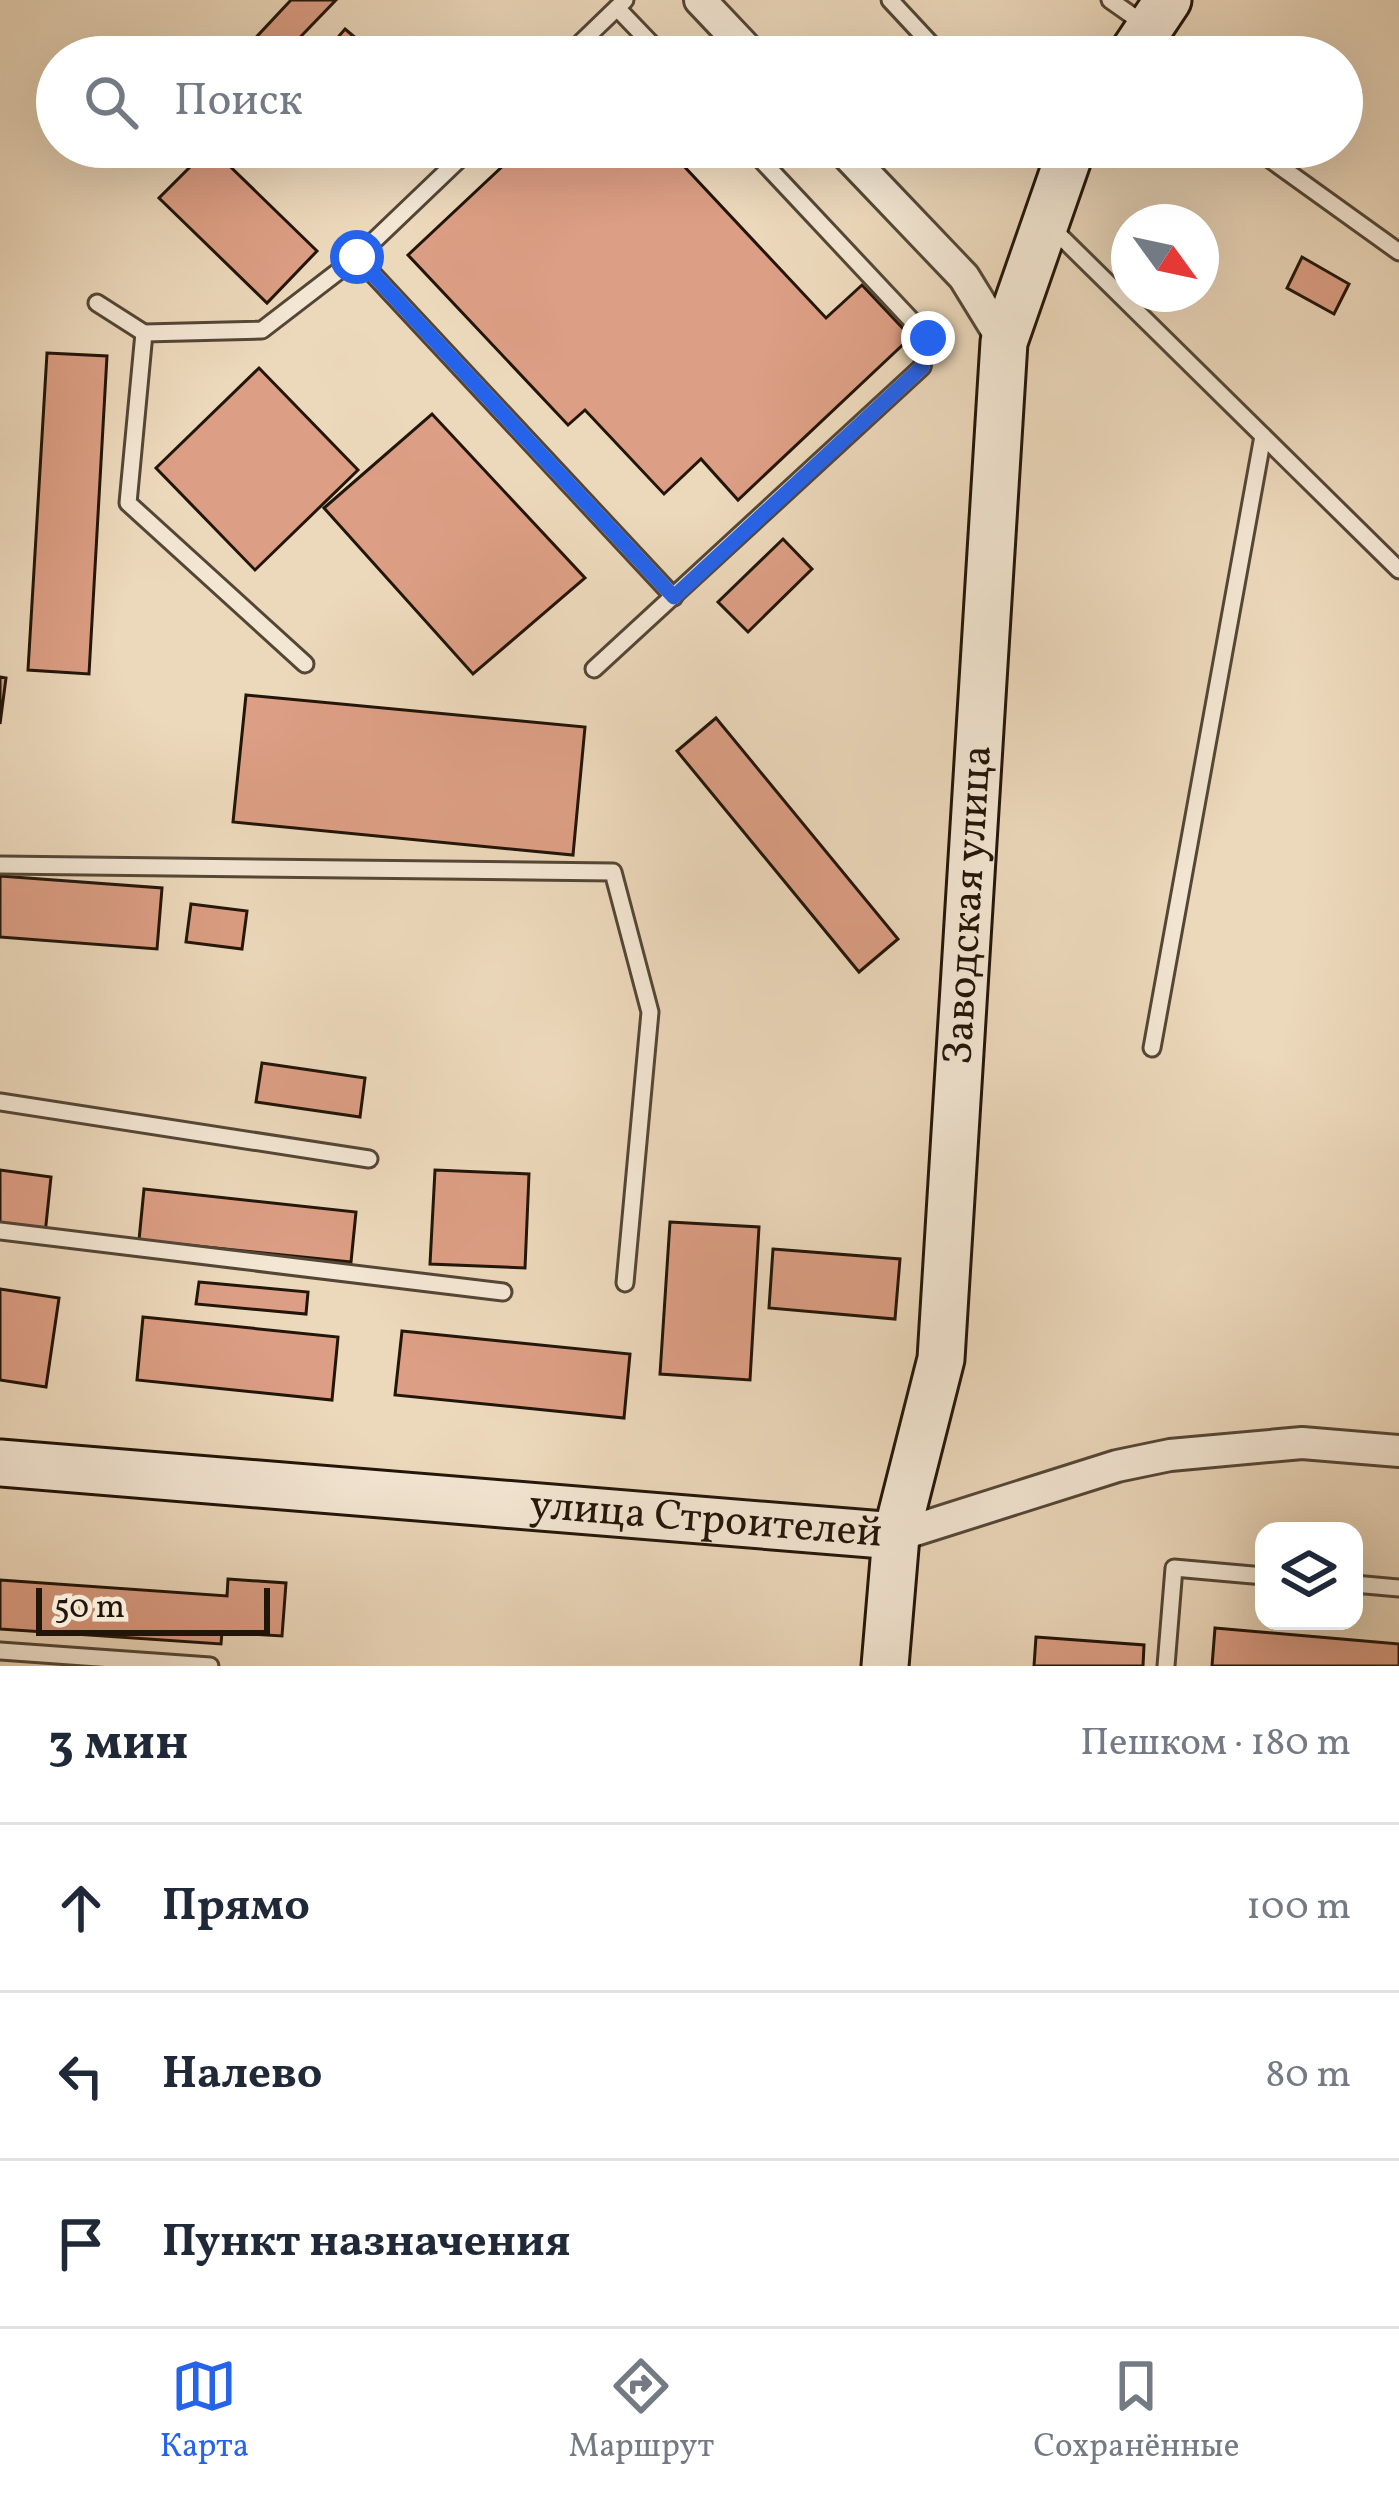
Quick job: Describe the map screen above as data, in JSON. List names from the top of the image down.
{
  "streets": {
    "street": ["Заводская улица", "улица Строителей"]
  },
  "crossings": [
    ["Заводская улица", "улица Строителей"]
  ],
  "scale_bar": "50 m",
  "north": "bottom right",
  "page": {
    "search": "Поиск",
    "scale": "50 m",
    "heading": ["3 мин", "Пешком · 180 m"],
    "list": [
      ["Прямо", "100 m"],
      ["Налево", "80 m"],
      "Пункт назначения"
    ],
    "nav": ["Карта", "Маршрут", "Сохранённые"]
  }
}
